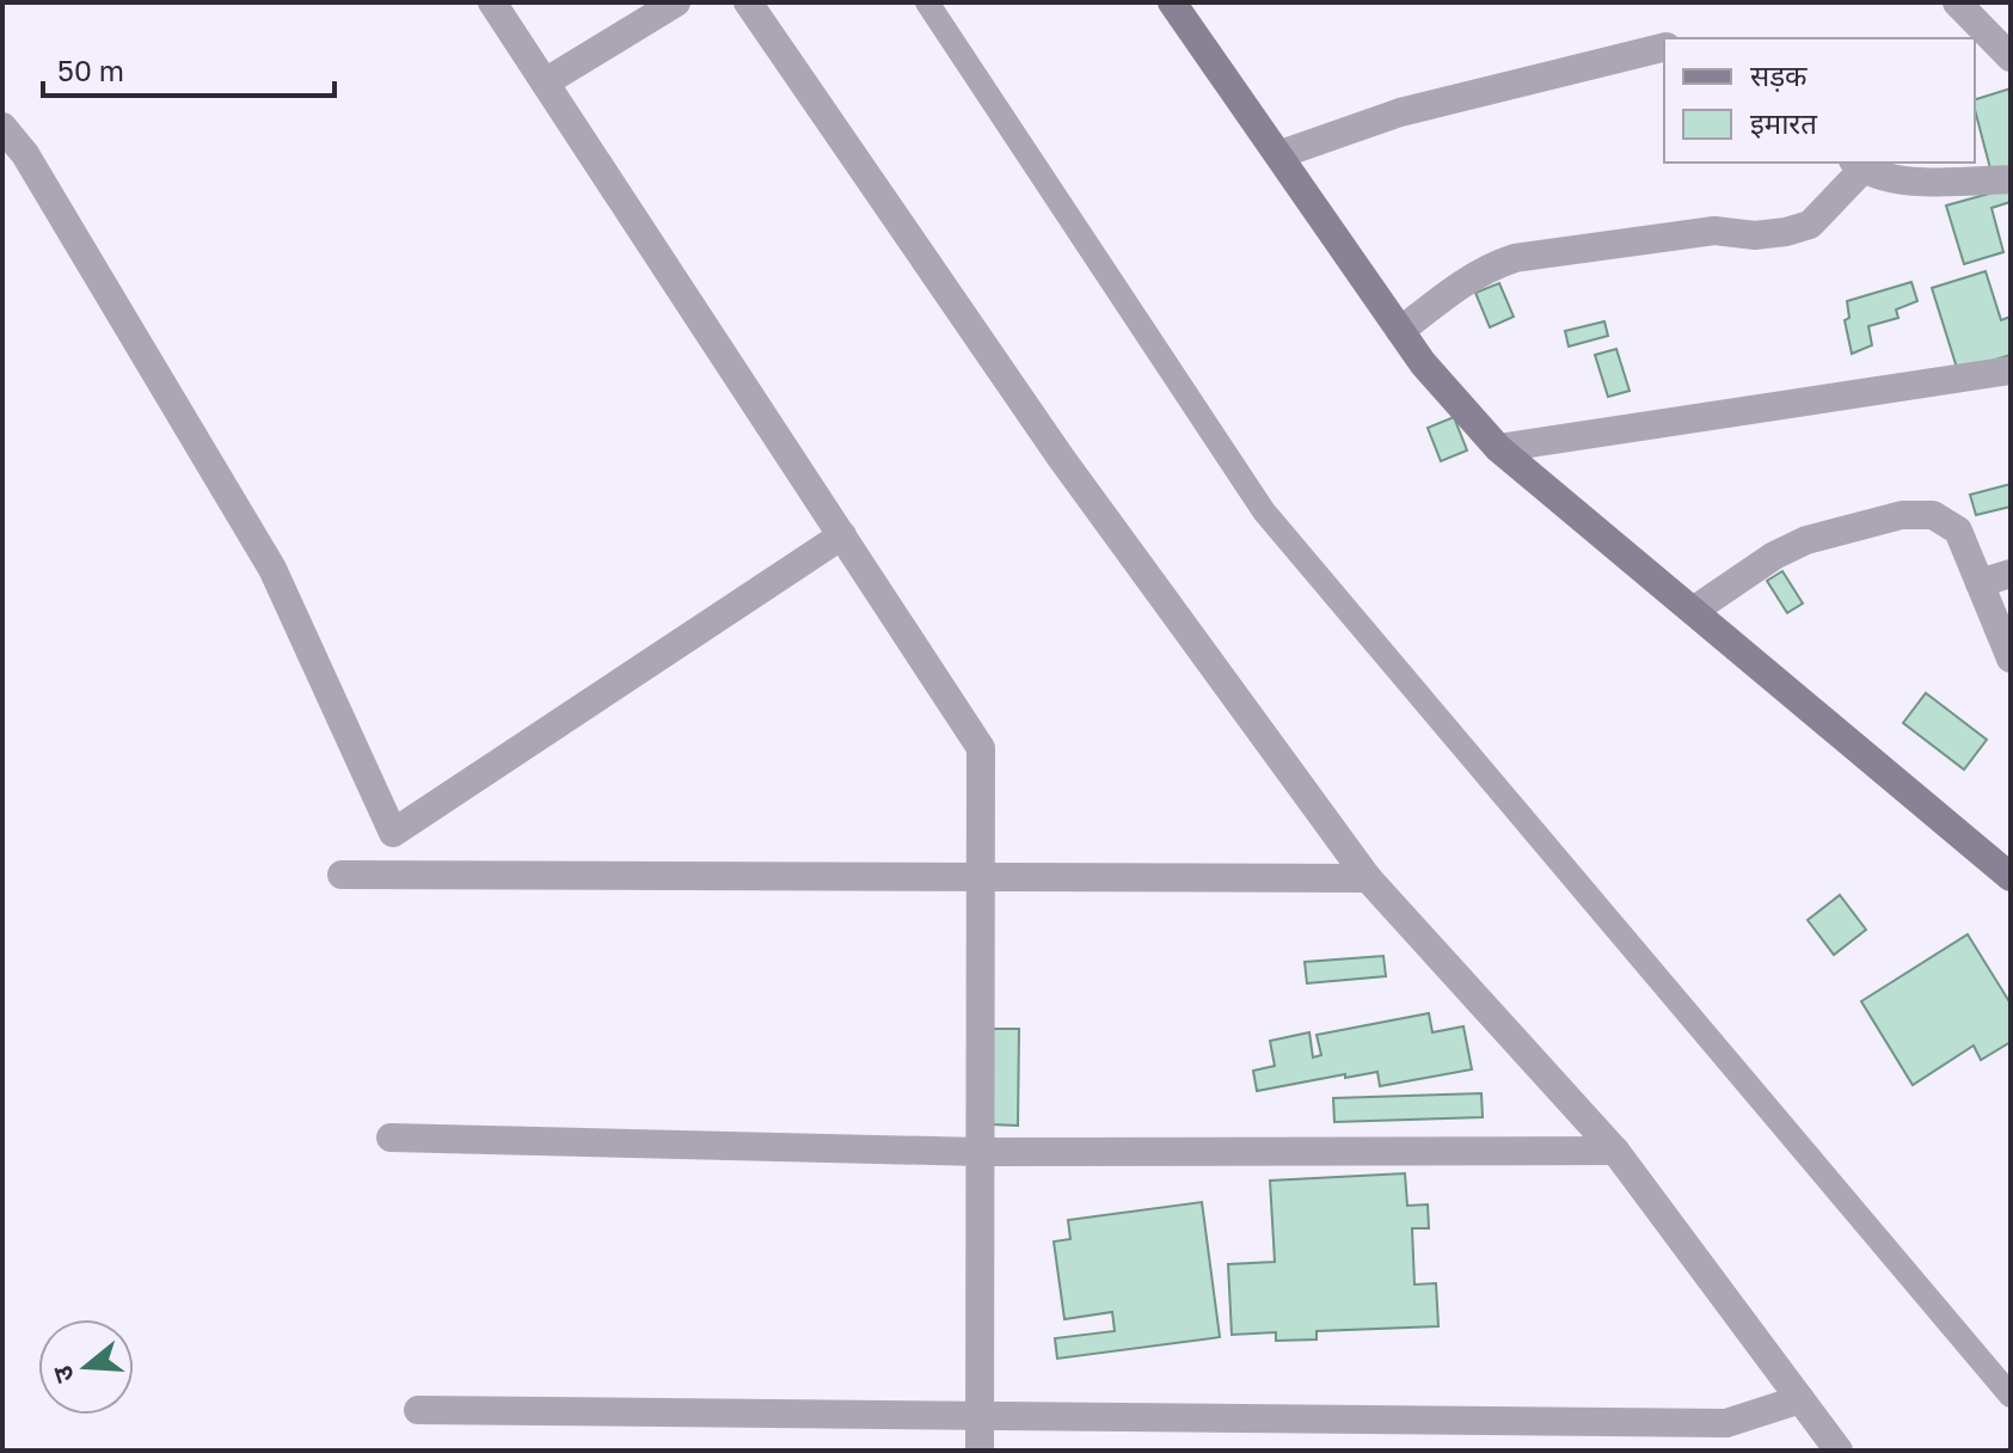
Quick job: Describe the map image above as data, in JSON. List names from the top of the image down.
{
  "legend": ["सड़क", "इमारत"],
  "scale_bar": "50 m",
  "north": "left"
}
